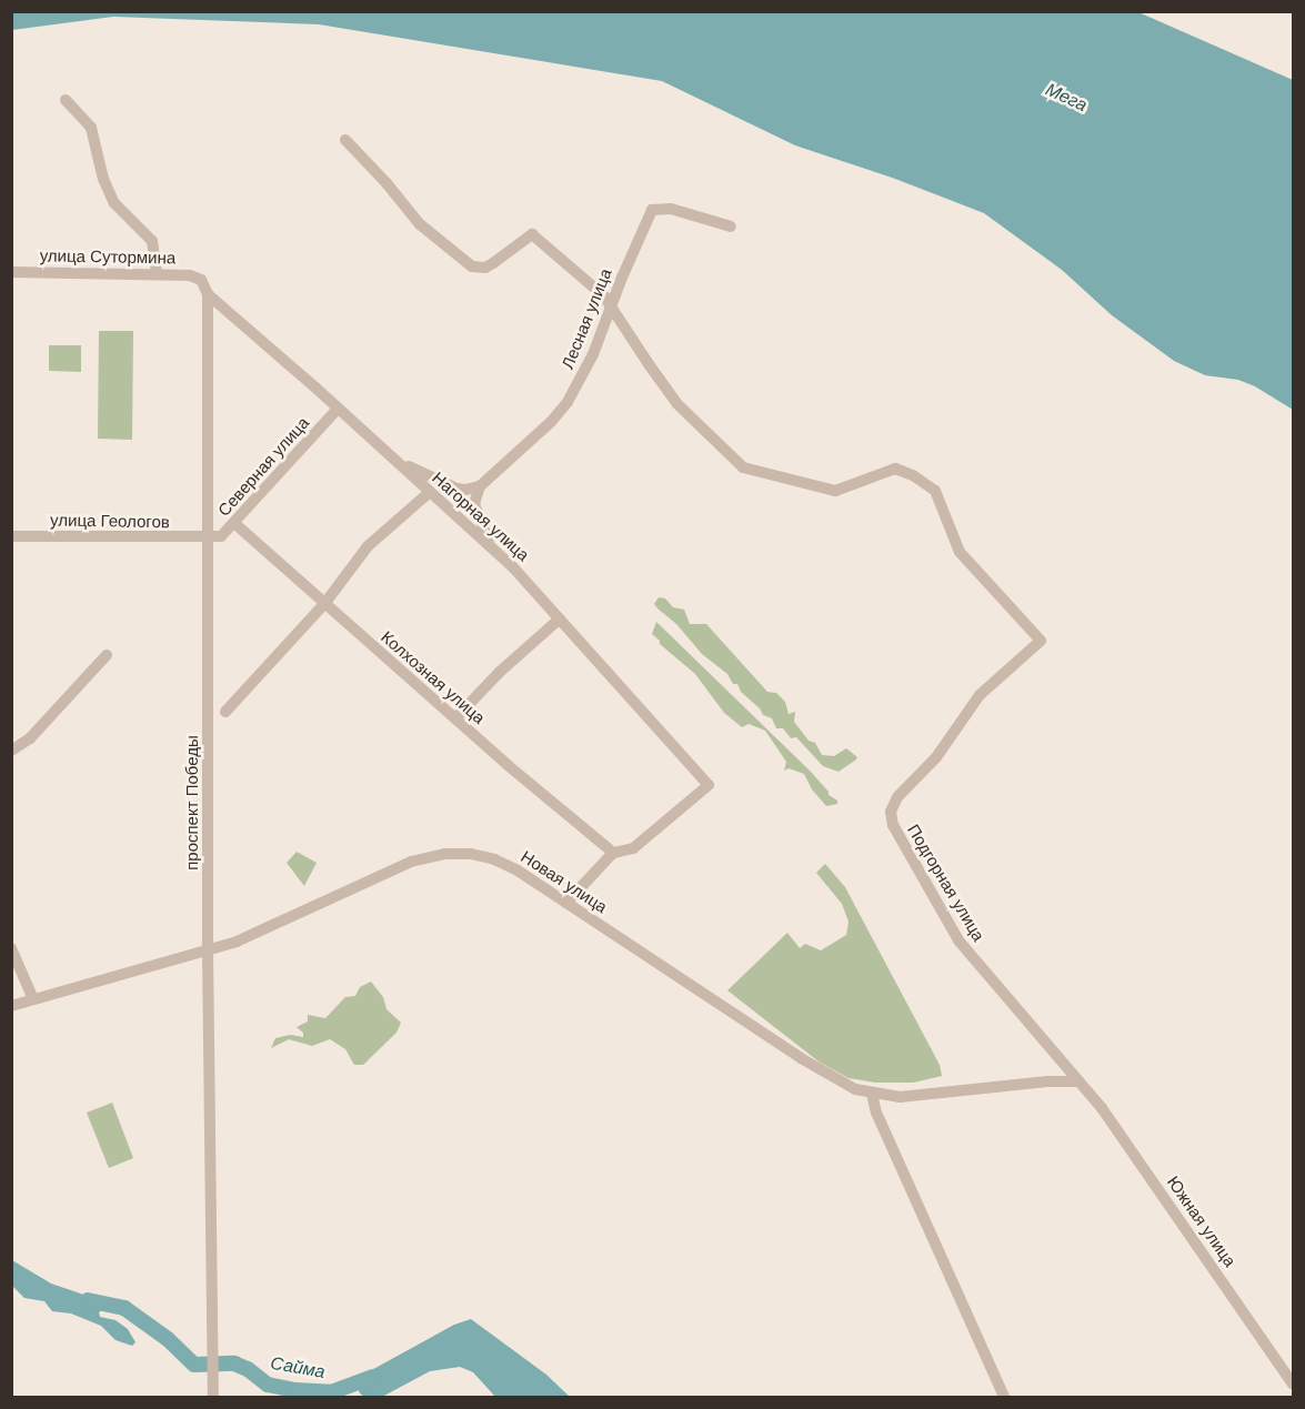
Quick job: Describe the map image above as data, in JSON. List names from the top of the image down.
{
  "streets": {
    "street": [
      "улица Сутормина",
      "Лесная улица",
      "Северная улица",
      "Нагорная улица",
      "улица Геологов",
      "Колхозная улица",
      "проспект Победы",
      "Новая улица",
      "Подгорная улица",
      "Южная улица"
    ]
  },
  "crossings": [
    ["улица Сутормина", "проспект Победы"],
    ["Лесная улица", "Подгорная улица"],
    ["Северная улица", "Нагорная улица"],
    ["Северная улица", "улица Геологов"],
    ["Северная улица", "Колхозная улица"],
    ["Северная улица", "проспект Победы"],
    ["Нагорная улица", "Колхозная улица"],
    ["Нагорная улица", "проспект Победы"],
    ["улица Геологов", "проспект Победы"],
    ["проспект Победы", "Новая улица"],
    ["Новая улица", "Подгорная улица"],
    ["Новая улица", "Южная улица"],
    ["Подгорная улица", "Южная улица"]
  ],
  "water": ["Мега", "Сайма"]
}
